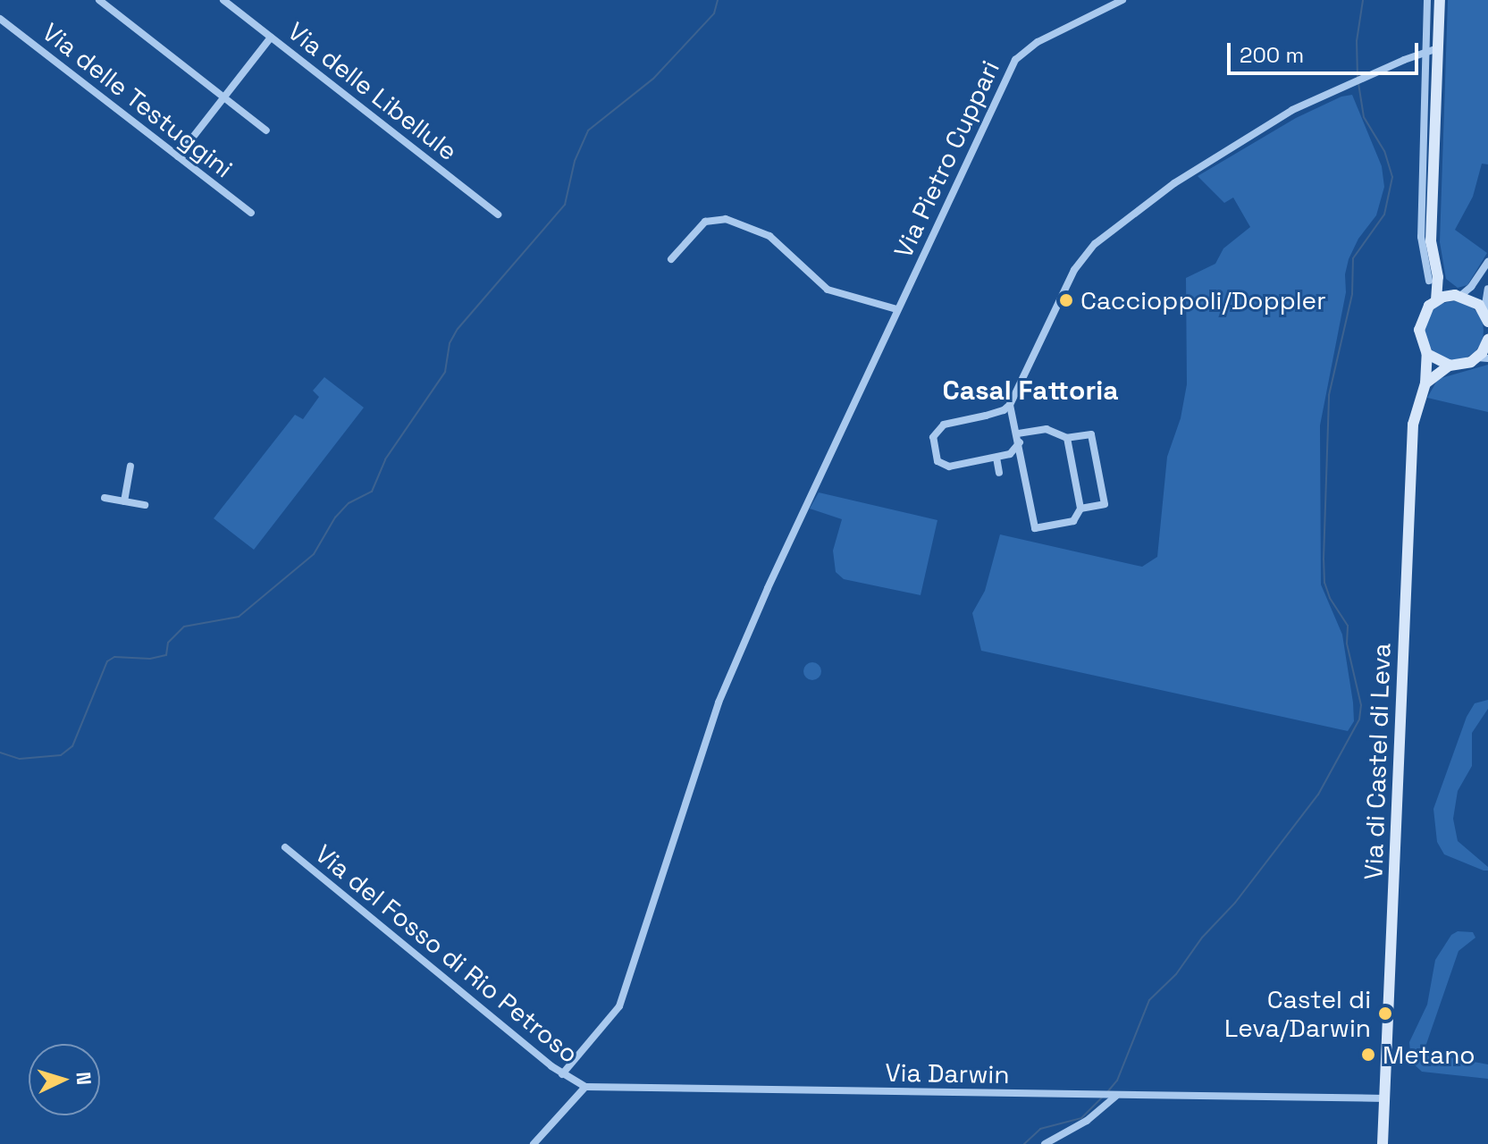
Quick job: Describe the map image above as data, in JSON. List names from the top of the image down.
{
  "streets": {
    "street": [
      "Via delle Libellule",
      "Via delle Testuggini",
      "Via Pietro Cuppari",
      "Via di Castel di Leva",
      "Via del Fosso di Rio Petroso",
      "Via Darwin"
    ]
  },
  "crossings": [
    ["Via Pietro Cuppari", "Via del Fosso di Rio Petroso"],
    ["Via di Castel di Leva", "Via Darwin"],
    ["Via del Fosso di Rio Petroso", "Via Darwin"]
  ],
  "districts": ["Casal Fattoria"],
  "places": ["Caccioppoli/Doppler", "Castel di Leva/Darwin", "Metano"],
  "scale_bar": "200 m",
  "north": "right"
}
